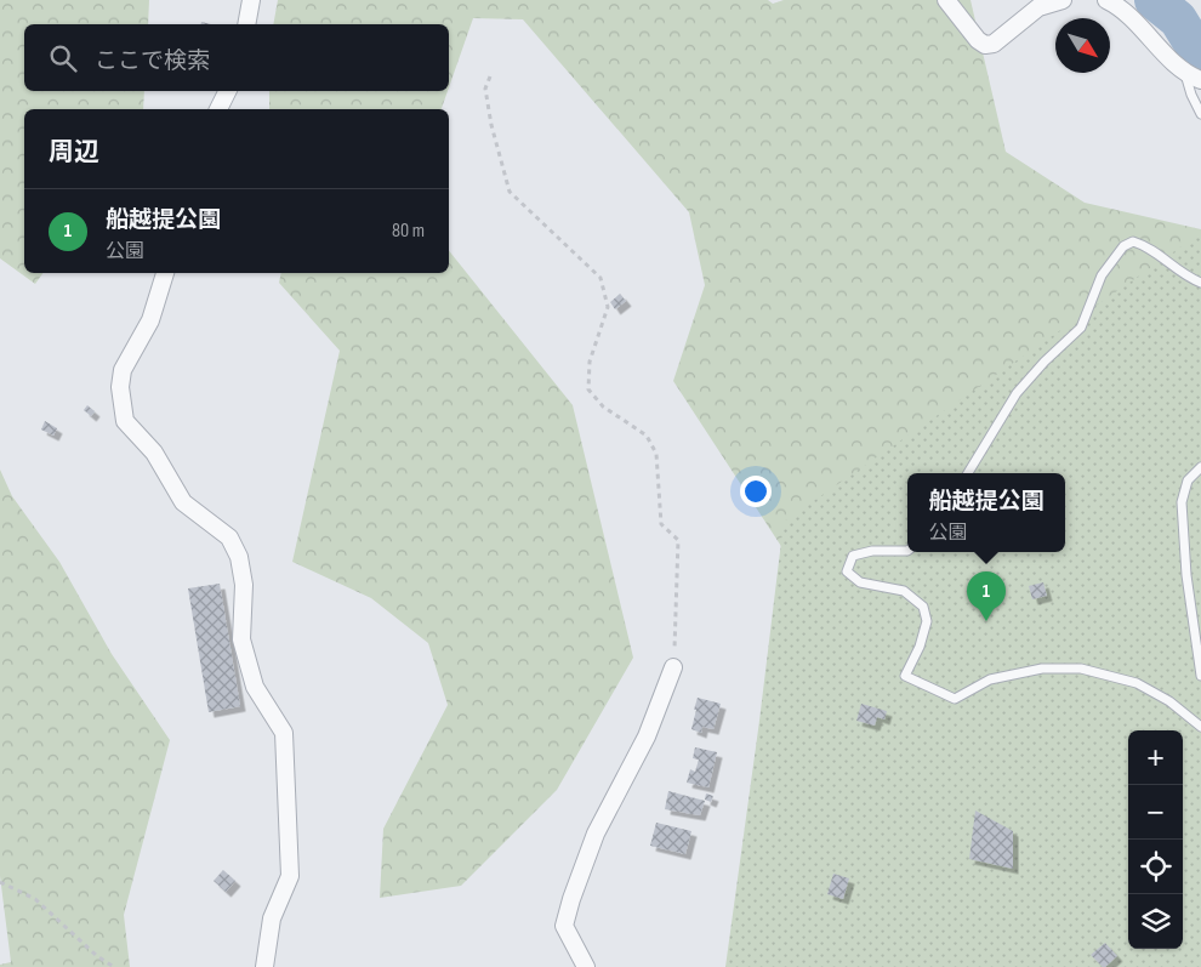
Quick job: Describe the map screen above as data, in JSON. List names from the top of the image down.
{
  "north": "bottom right",
  "page": {
    "search": "ここで検索",
    "heading": "周辺",
    "list": [
      {
        "mark": "1",
        "name": "船越提公園",
        "note": "公園",
        "value": "80 m"
      }
    ],
    "popup": ["船越提公園", "公園"],
    "pins": "1",
    "map_buttons": ["+", "−"]
  }
}
